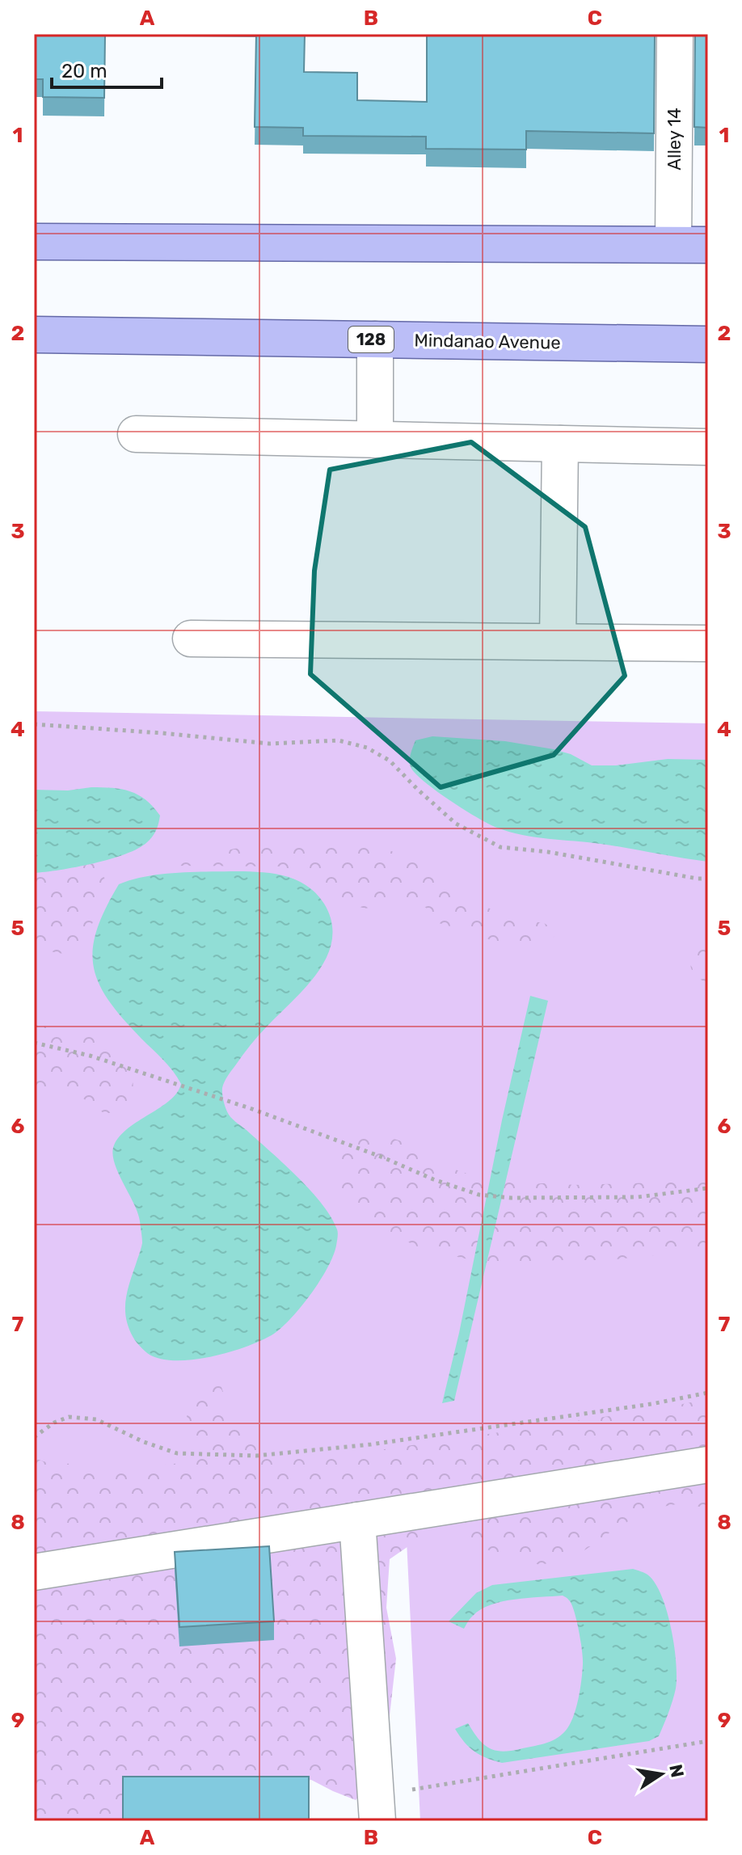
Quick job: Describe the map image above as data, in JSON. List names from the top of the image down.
{
  "streets": {
    "main road": ["128", "Mindanao Avenue"],
    "street": ["Alley 14"]
  },
  "scale_bar": "20 m",
  "north": "right",
  "grid": {
    "columns": ["A", "B", "C"],
    "rows": [
      "1",
      "2",
      "3",
      "4",
      "5",
      "6",
      "7",
      "8",
      "9"
    ]
  }
}
